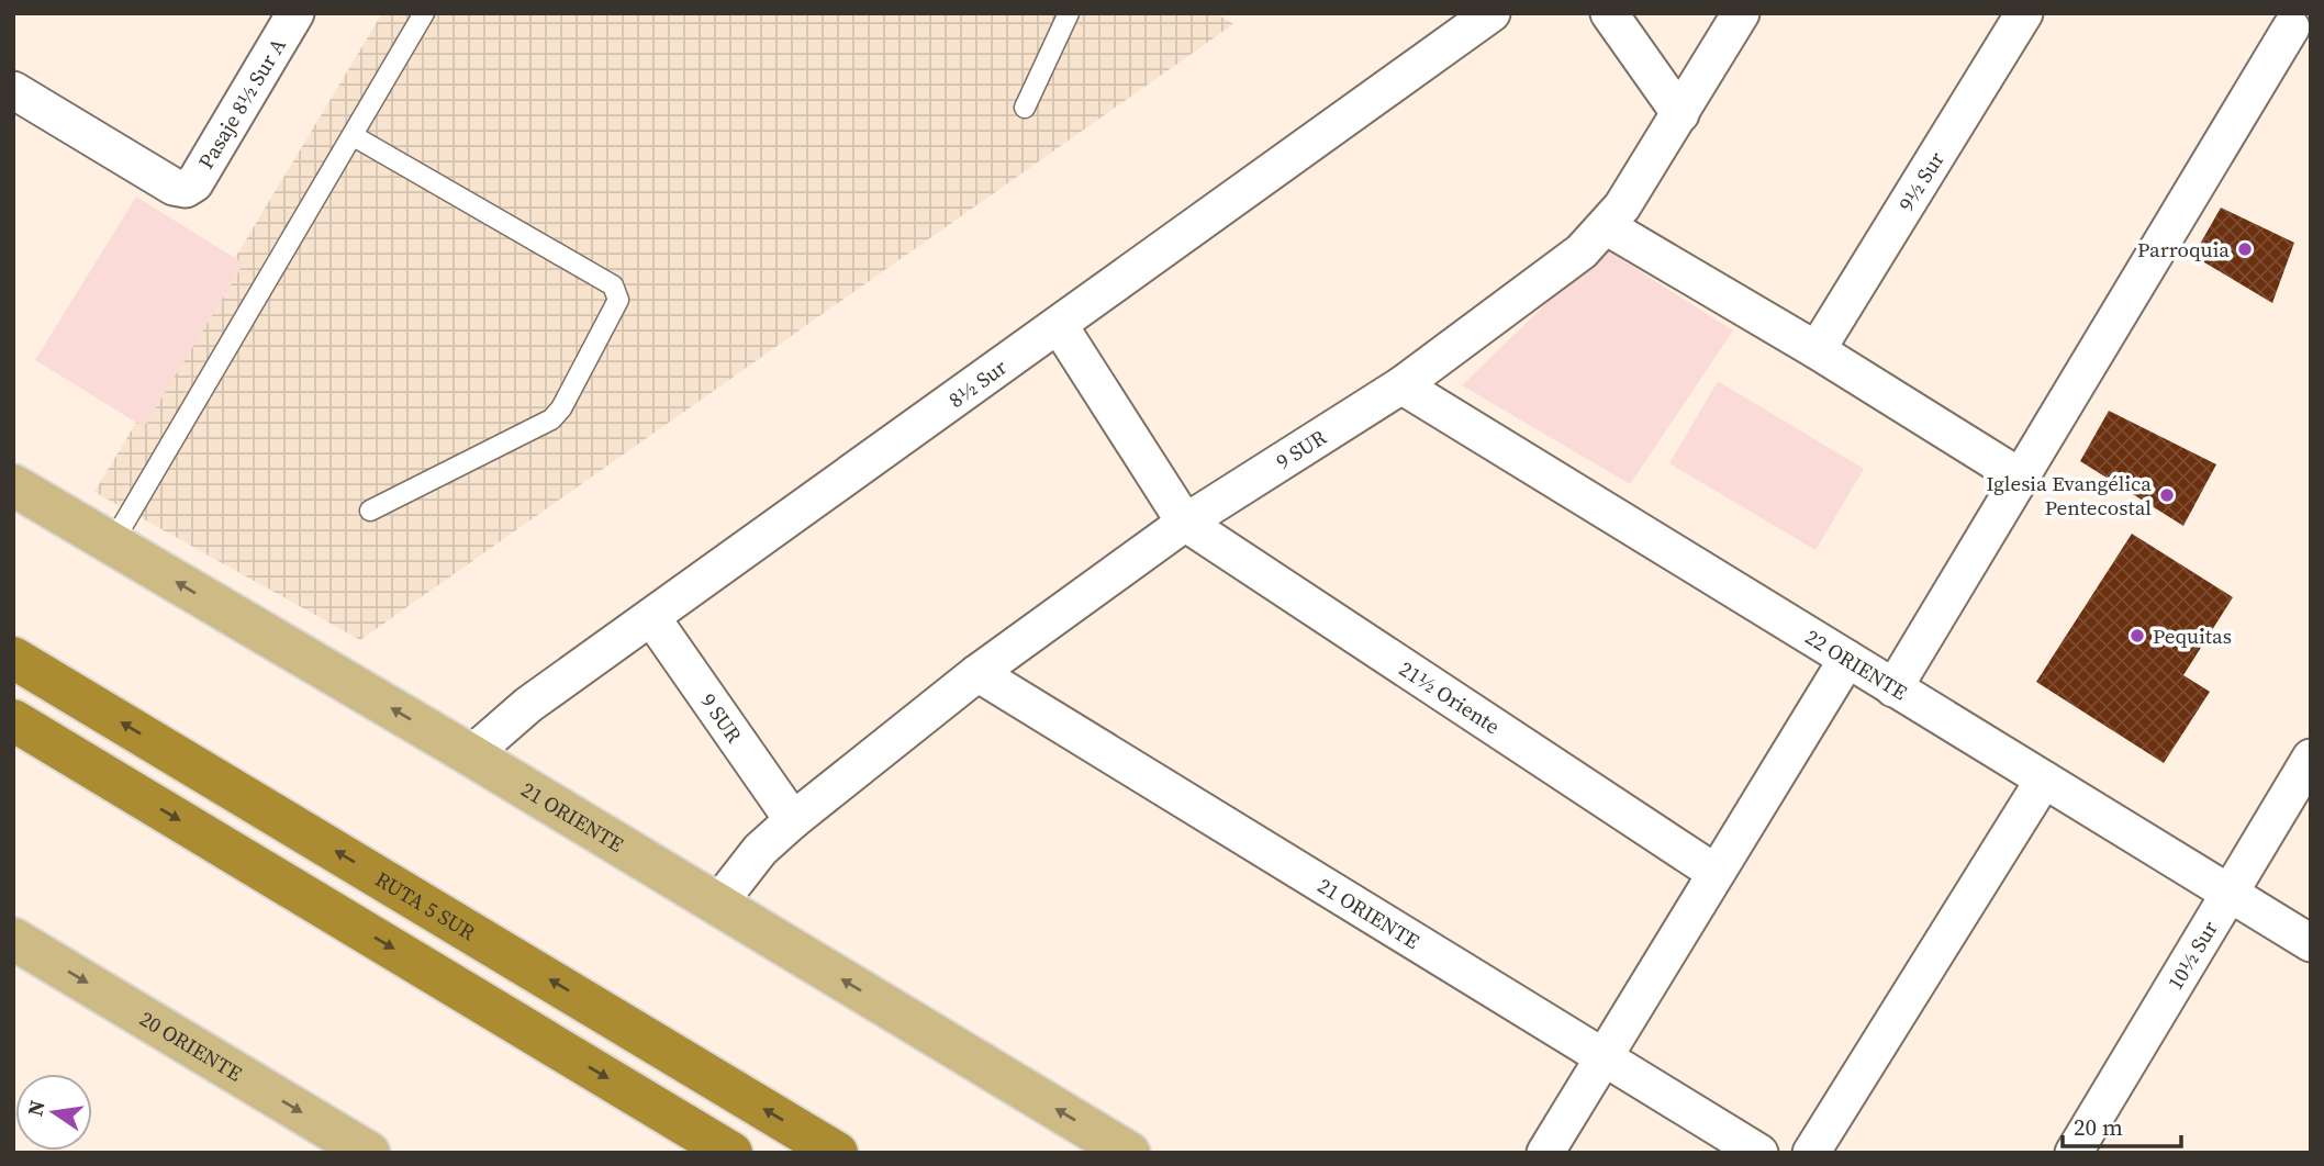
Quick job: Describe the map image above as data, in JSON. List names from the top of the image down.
{
  "streets": {
    "highway": ["RUTA 5 SUR"],
    "main road": ["21 ORIENTE", "20 ORIENTE"],
    "street": [
      "Pasaje 8½ Sur A",
      "9½ Sur",
      "8½ Sur",
      "9 SUR",
      "22 ORIENTE",
      "21½ Oriente",
      "10½ Sur"
    ]
  },
  "crossings": [
    ["8½ Sur", "9 SUR"],
    ["8½ Sur", "21 ORIENTE"],
    ["9 SUR", "22 ORIENTE"],
    ["9 SUR", "21½ Oriente"],
    ["9 SUR", "21 ORIENTE"],
    ["22 ORIENTE", "10½ Sur"]
  ],
  "one_way": ["21 ORIENTE", "20 ORIENTE"],
  "places": ["Parroquia", "Iglesia Evangélica Pentecostal", "Pequitas"],
  "scale_bar": "20 m",
  "north": "left"
}
